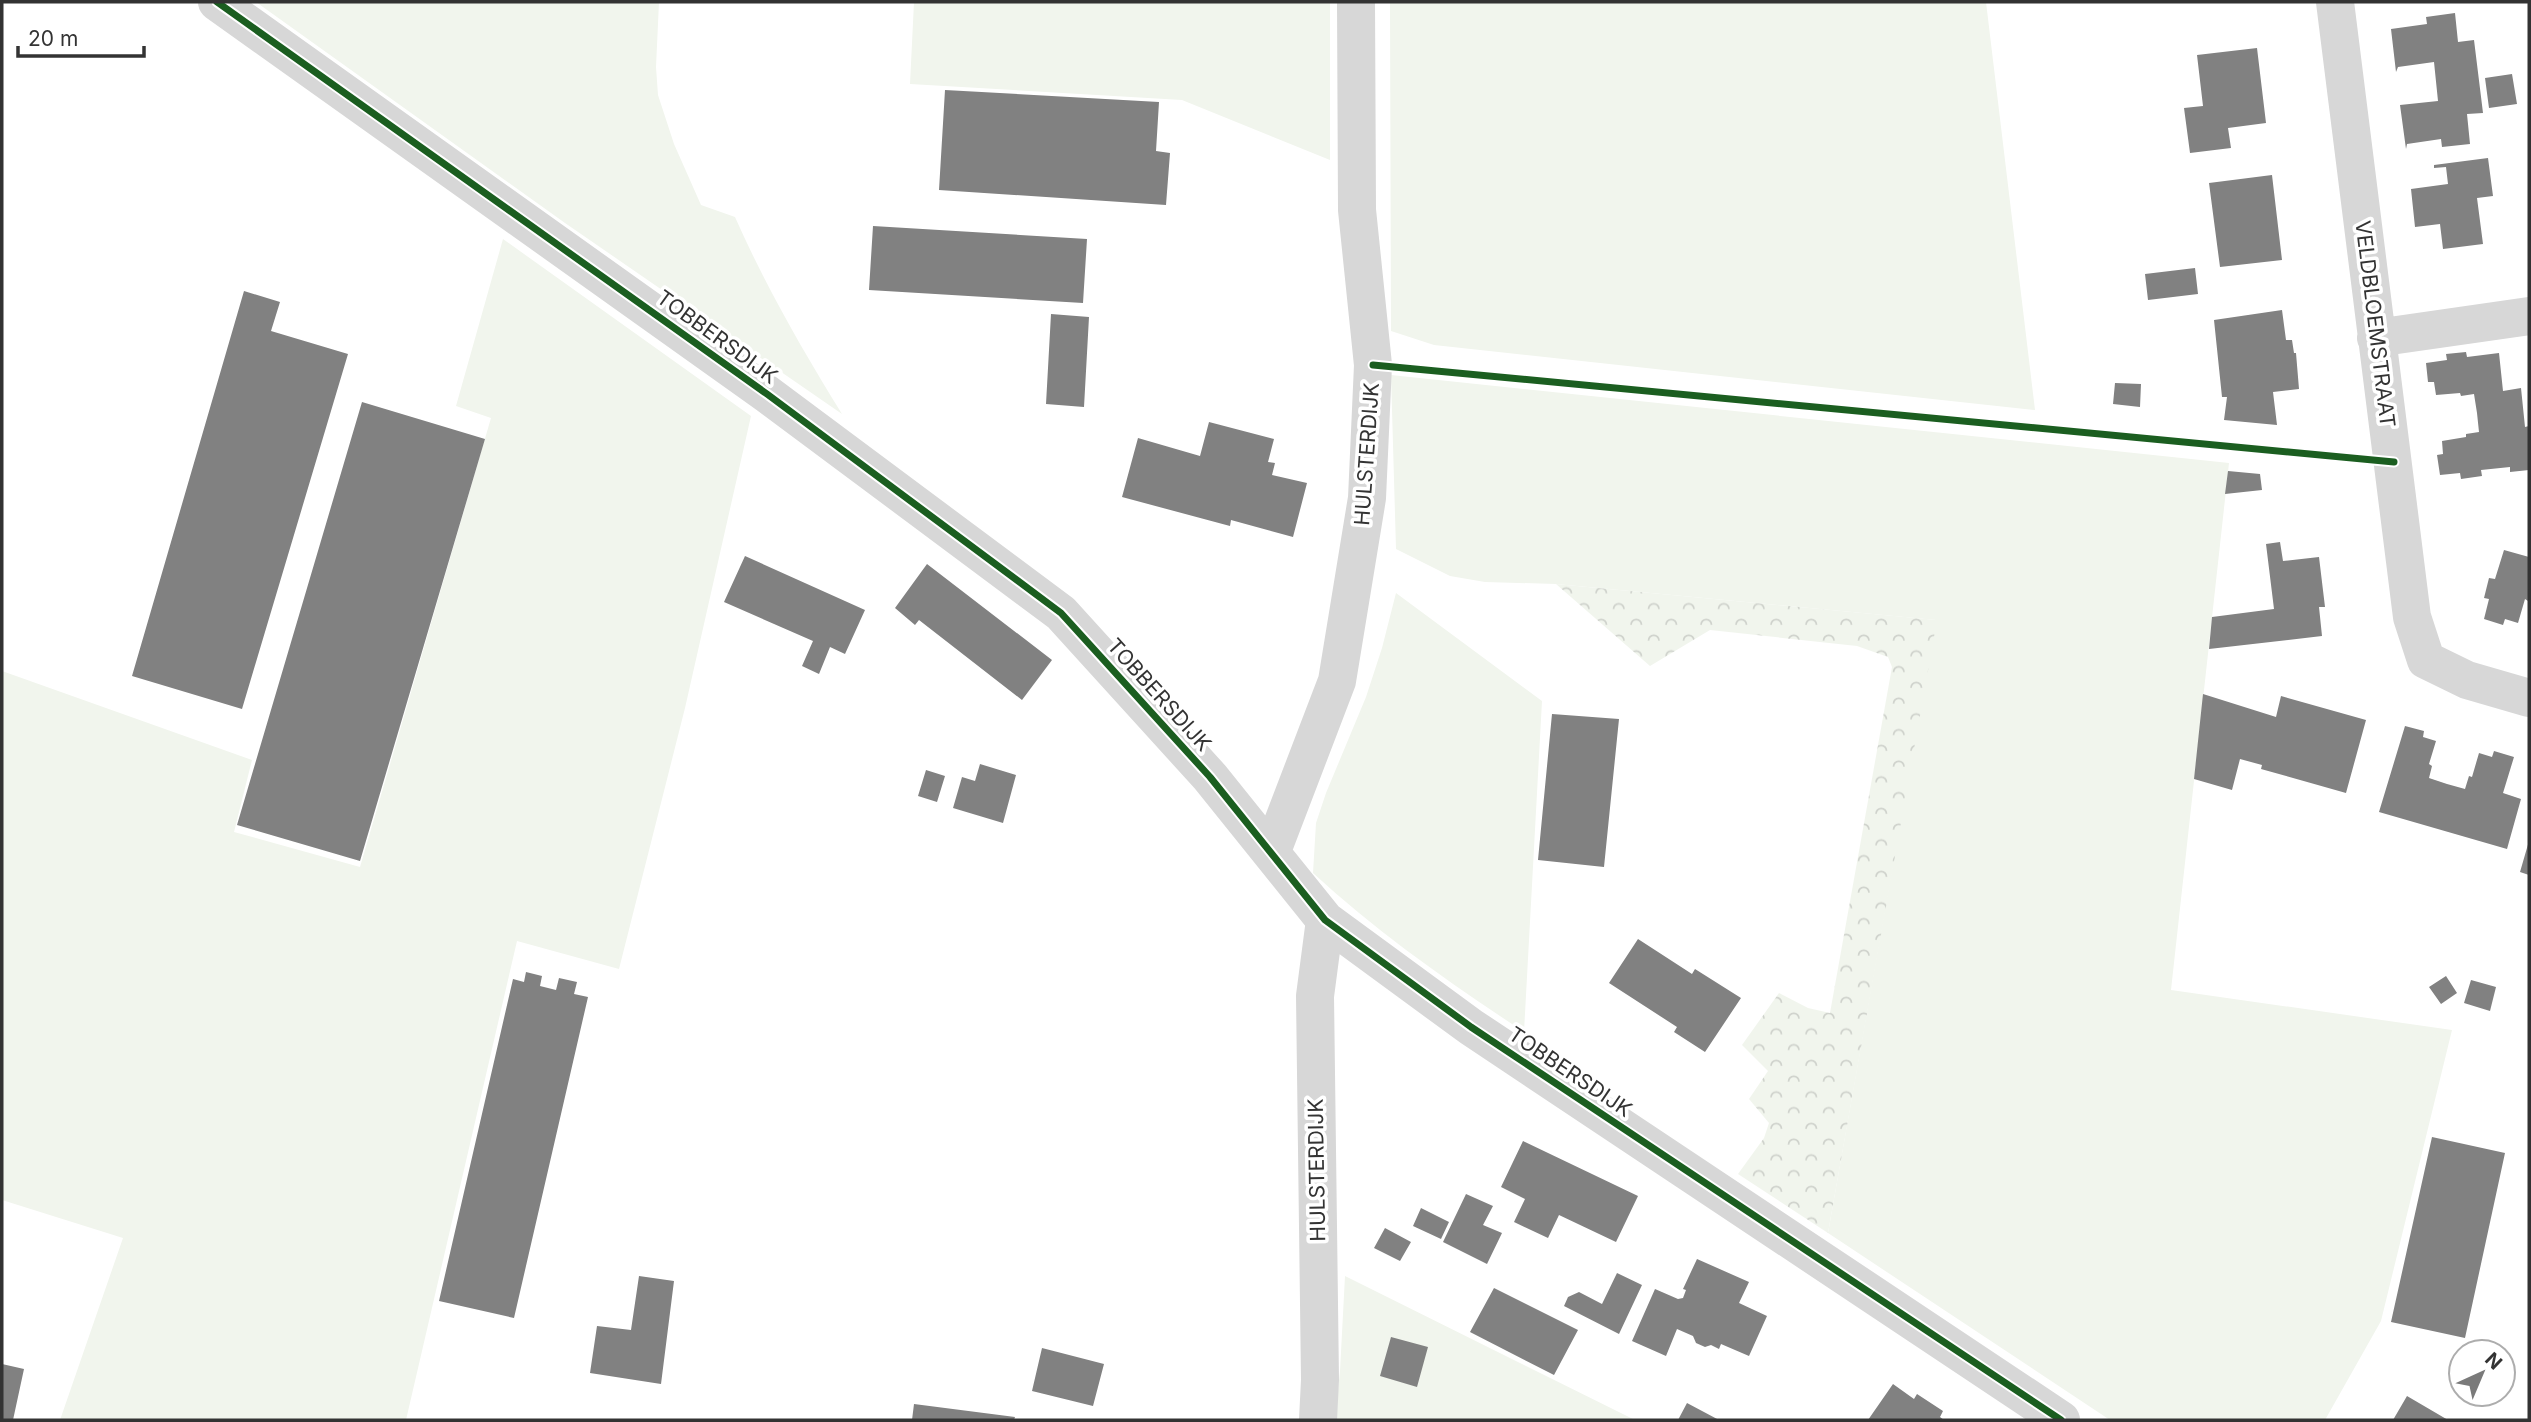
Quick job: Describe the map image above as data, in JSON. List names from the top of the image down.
{
  "streets": {
    "street": ["VELDBLOEMSTRAAT", "TOBBERSDIJK", "HULSTERDIJK"]
  },
  "crossings": [
    ["TOBBERSDIJK", "HULSTERDIJK"]
  ],
  "scale_bar": "20 m",
  "north": "top right"
}
